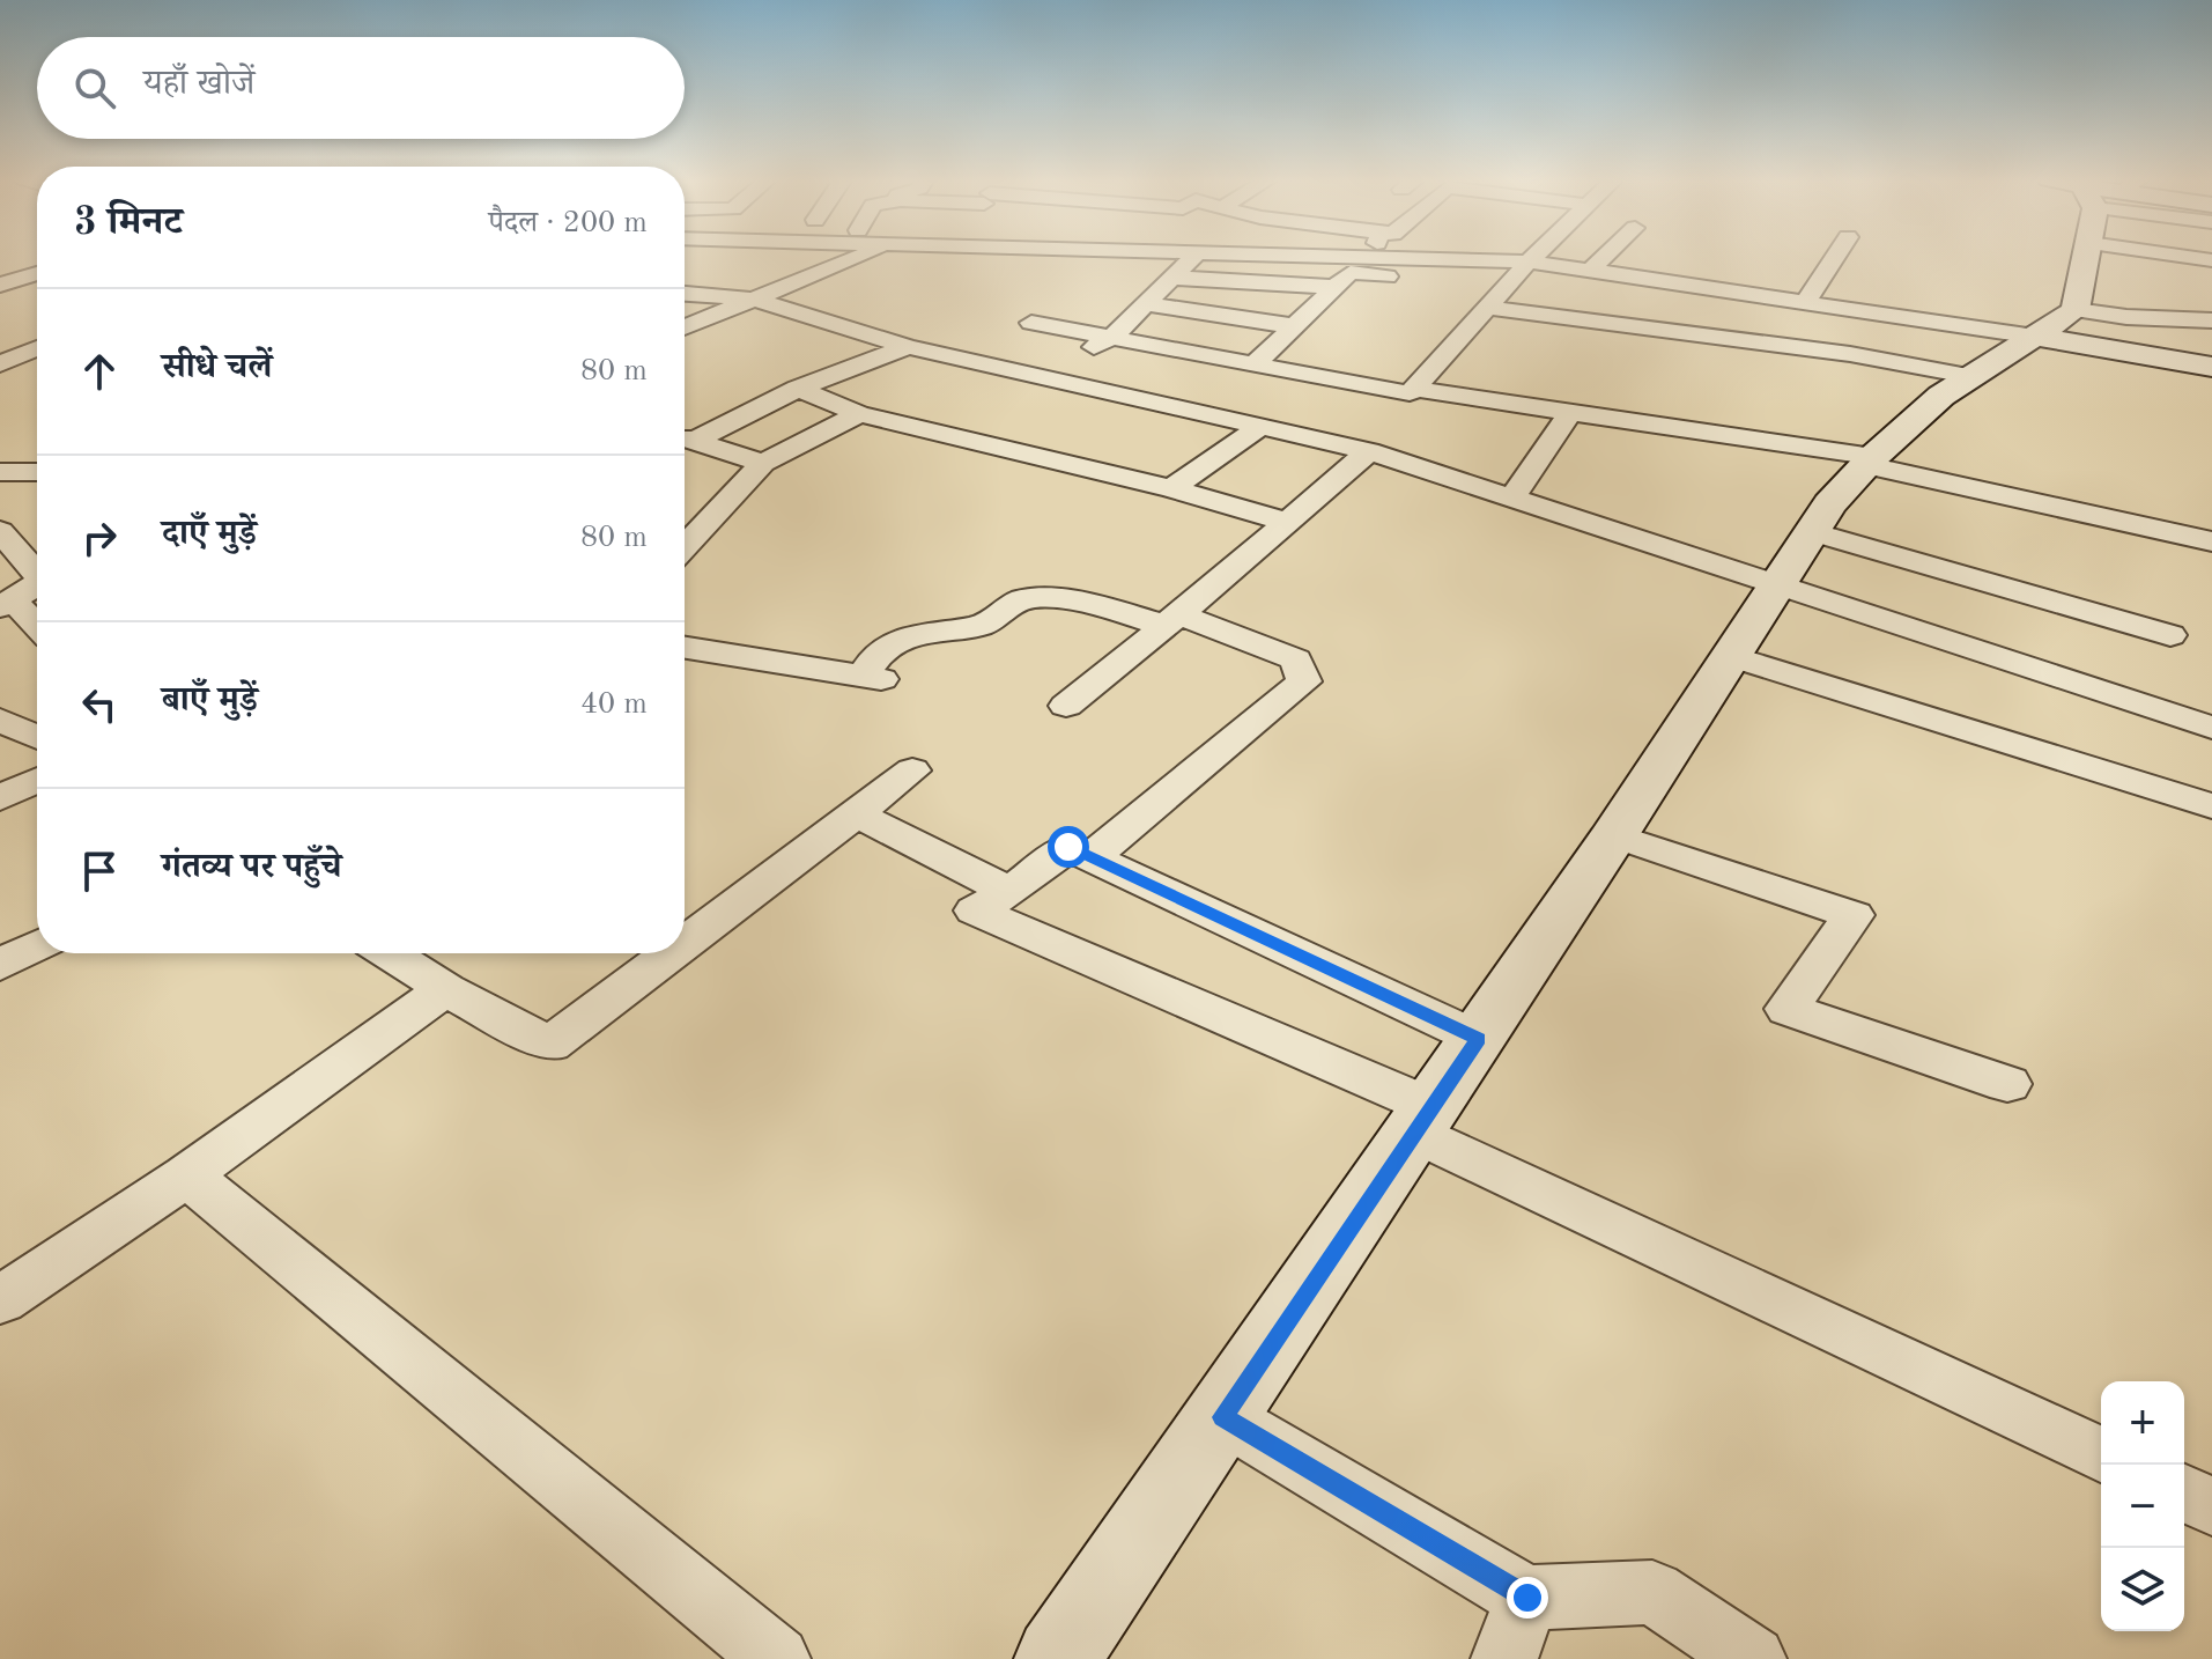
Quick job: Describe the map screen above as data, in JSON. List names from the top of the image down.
{
  "page": {
    "search": "यहाँ खोजें",
    "heading": ["3 मिनट", "पैदल · 200 m"],
    "list": [
      ["सीधे चलें", "80 m"],
      ["दाएँ मुड़ें", "80 m"],
      ["बाएँ मुड़ें", "40 m"],
      "गंतव्य पर पहुँचे"
    ],
    "map_buttons": ["+", "−"]
  }
}
